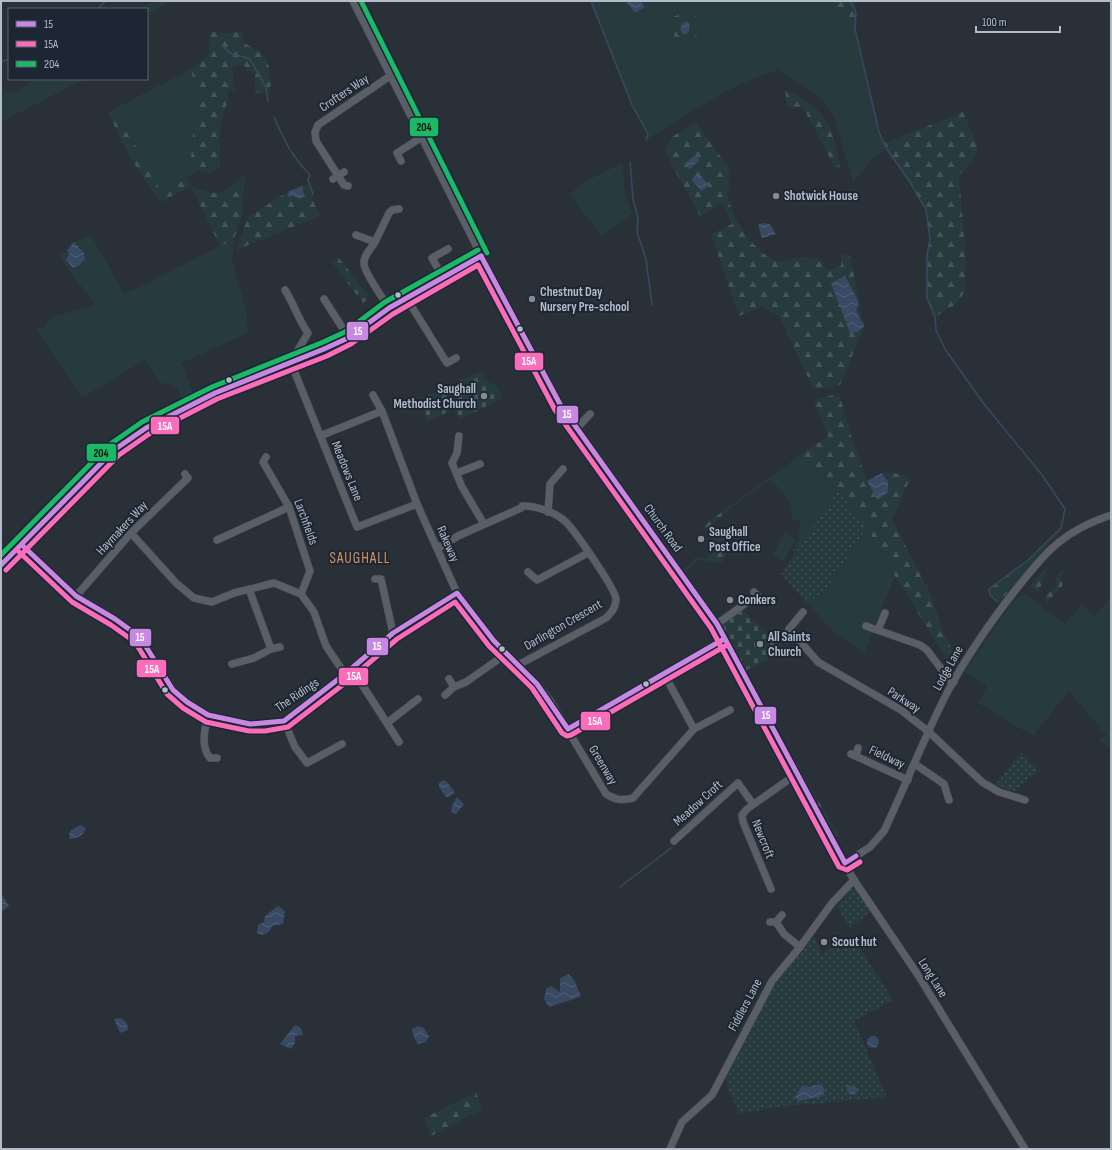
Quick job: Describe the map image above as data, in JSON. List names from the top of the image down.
{
  "streets": {
    "street": [
      "Crofters Way",
      "Meadows Lane",
      "Larchfields",
      "Haymakers Way",
      "Church Road",
      "Rakeway",
      "Darlington Crescent",
      "Lodge Lane",
      "The Ridings",
      "Parkway",
      "Fieldway",
      "Greenway",
      "Meadow Croft",
      "Newcroft",
      "Long Lane",
      "Fiddlers Lane"
    ]
  },
  "crossings": [
    ["Crofters Way", "Church Road"],
    ["Meadows Lane", "Rakeway"],
    ["Haymakers Way", "The Ridings"],
    ["Church Road", "Newcroft"],
    ["Church Road", "Long Lane"],
    ["Rakeway", "Darlington Crescent"],
    ["Rakeway", "The Ridings"],
    ["Rakeway", "Greenway"],
    ["Darlington Crescent", "Greenway"],
    ["Lodge Lane", "Parkway"],
    ["Lodge Lane", "Fieldway"],
    ["Lodge Lane", "Long Lane"],
    ["Meadow Croft", "Newcroft"],
    ["Long Lane", "Fiddlers Lane"]
  ],
  "districts": ["SAUGHALL"],
  "places": [
    "Shotwick House",
    "Chestnut Day Nursery Pre-school",
    "Saughall Methodist Church",
    "Saughall Post Office",
    "Conkers",
    "All Saints Church",
    "Scout hut"
  ],
  "lines": ["transit line 204", "transit line 15", "transit line 15A"],
  "legend": ["15", "15A", "204"],
  "scale_bar": "100 m"
}
